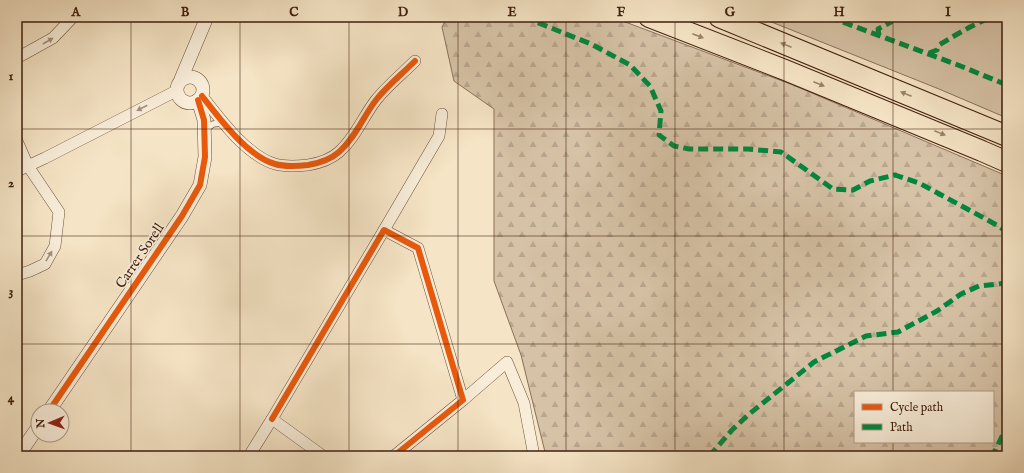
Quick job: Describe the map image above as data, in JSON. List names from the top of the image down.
{
  "streets": {
    "street": ["Carrer Sorell"]
  },
  "legend": ["Cycle path", "Path"],
  "north": "left",
  "grid": {
    "columns": [
      "A",
      "B",
      "C",
      "D",
      "E",
      "F",
      "G",
      "H",
      "I"
    ],
    "rows": [
      "1",
      "2",
      "3",
      "4"
    ]
  }
}
